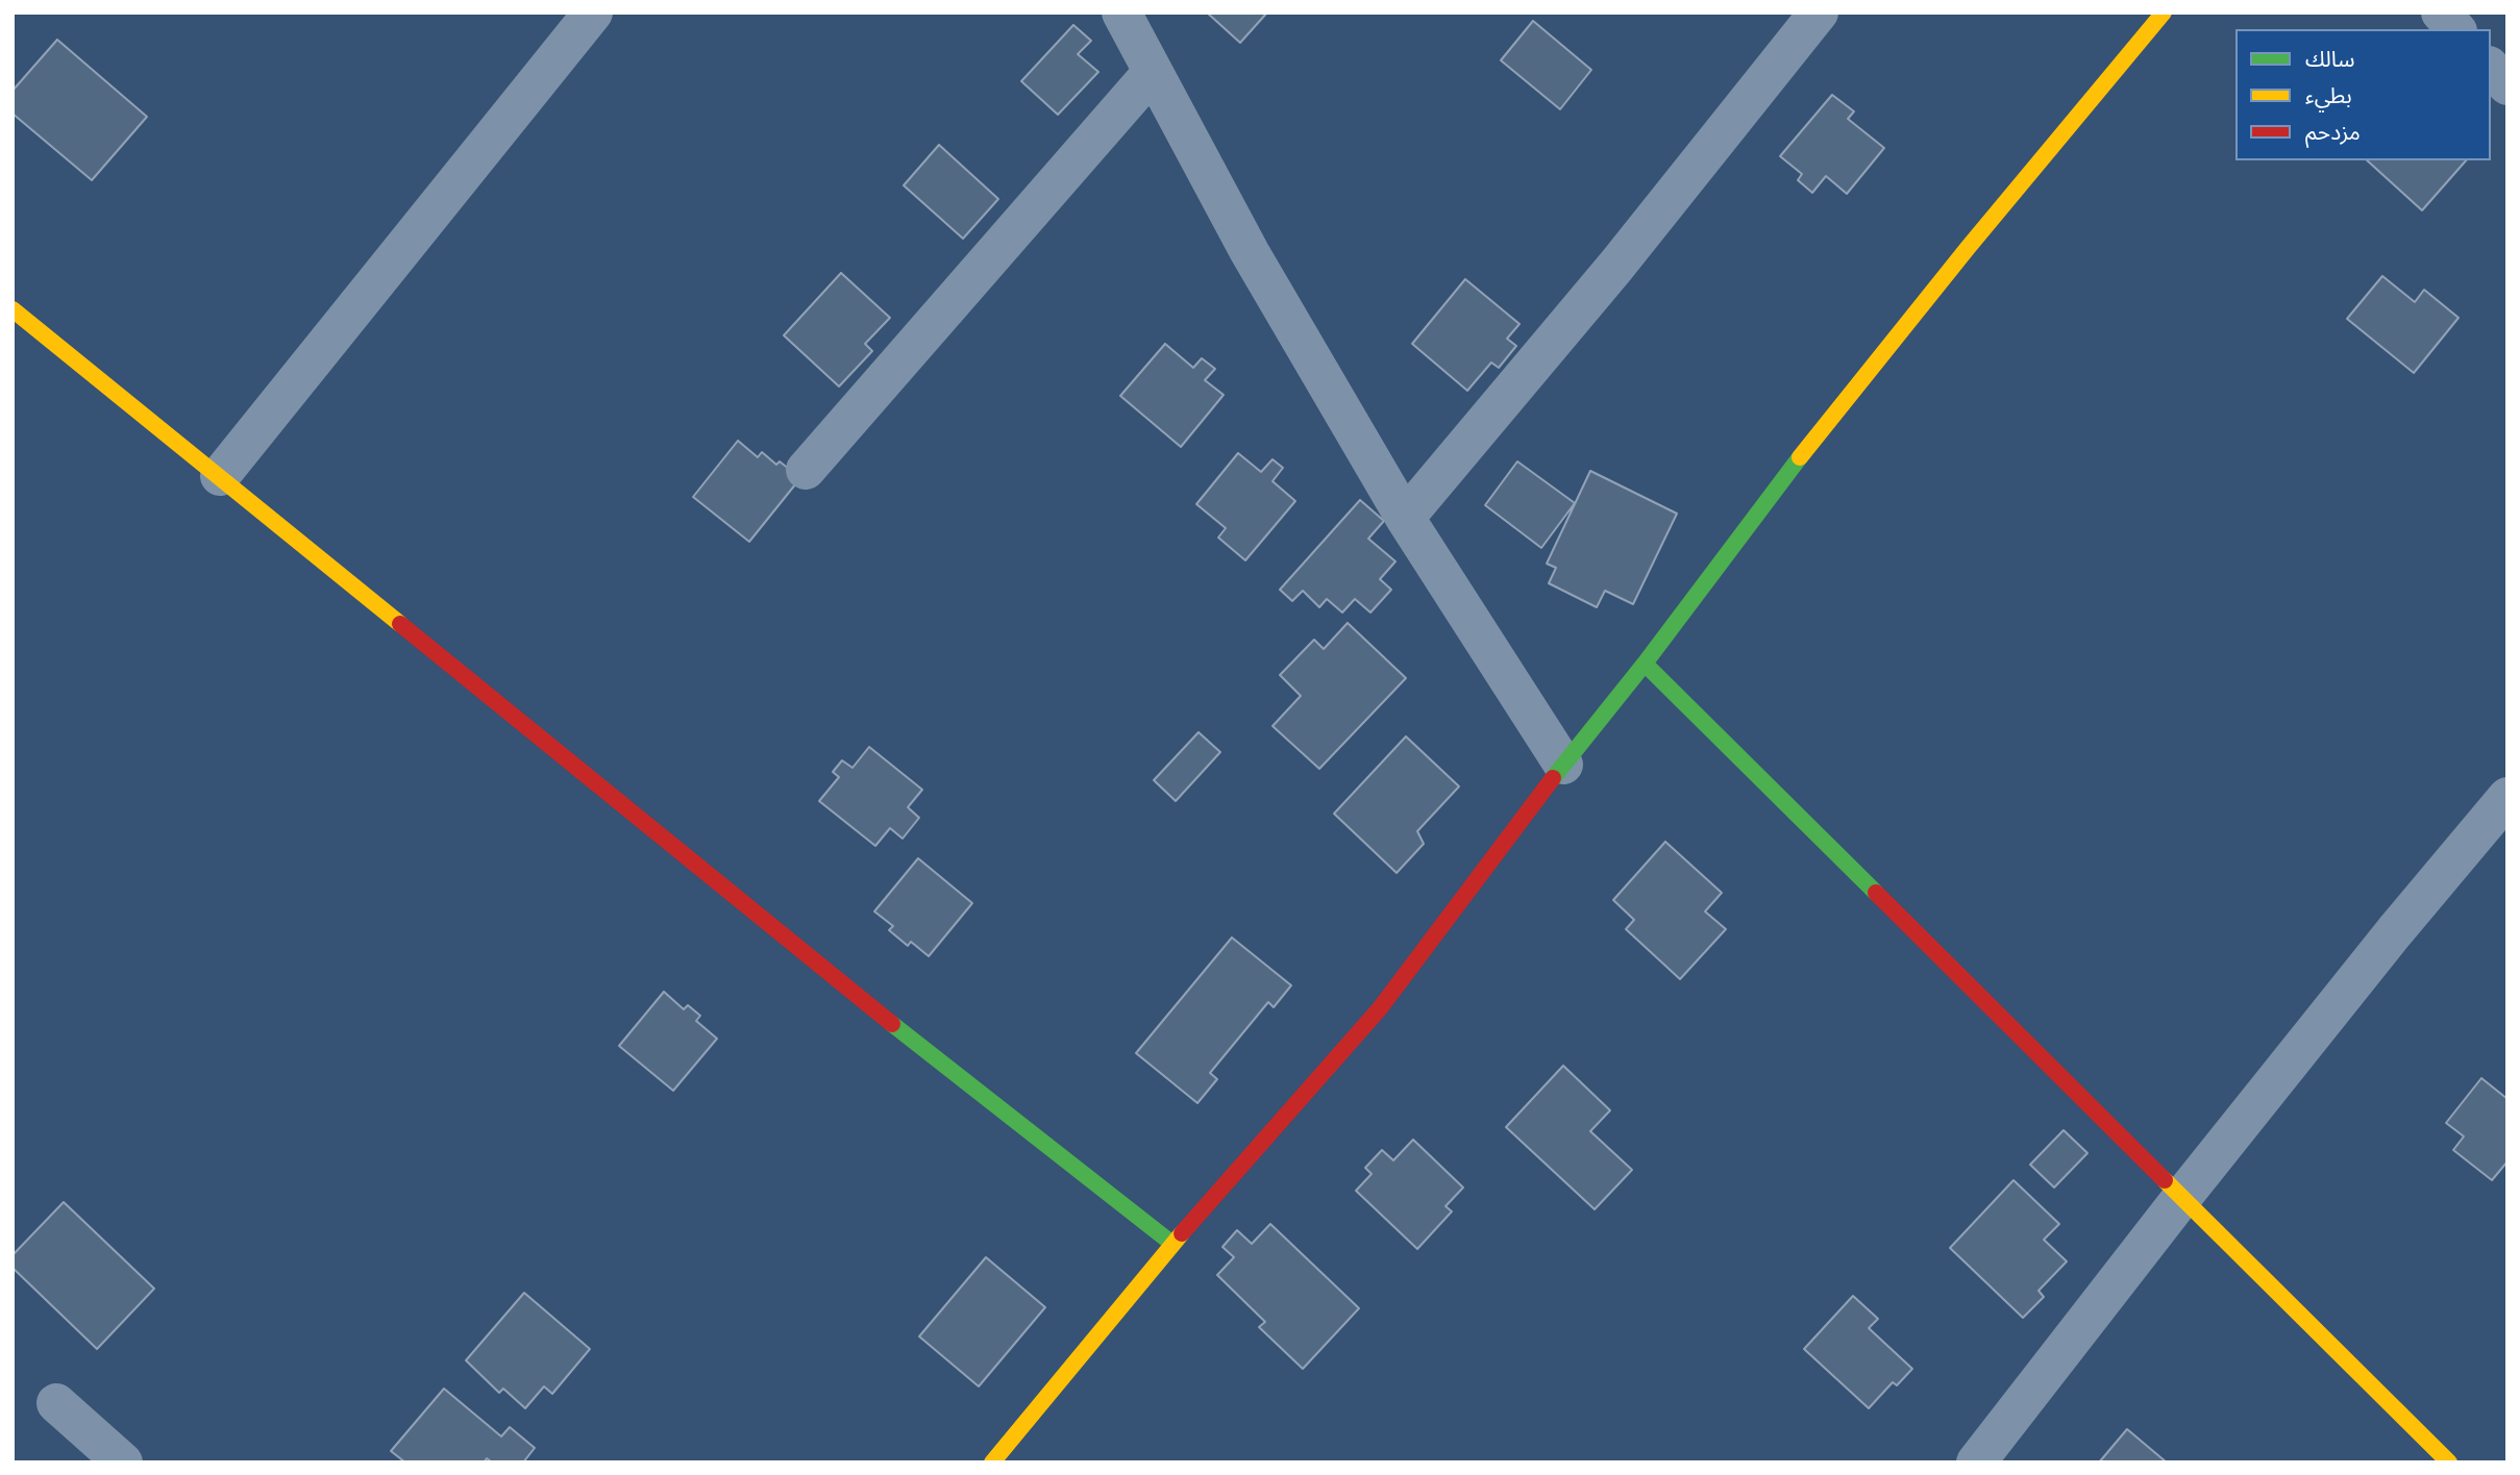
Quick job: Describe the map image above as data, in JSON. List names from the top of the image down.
{
  "legend": ["سالك", "بطيء", "مزدحم"]
}
